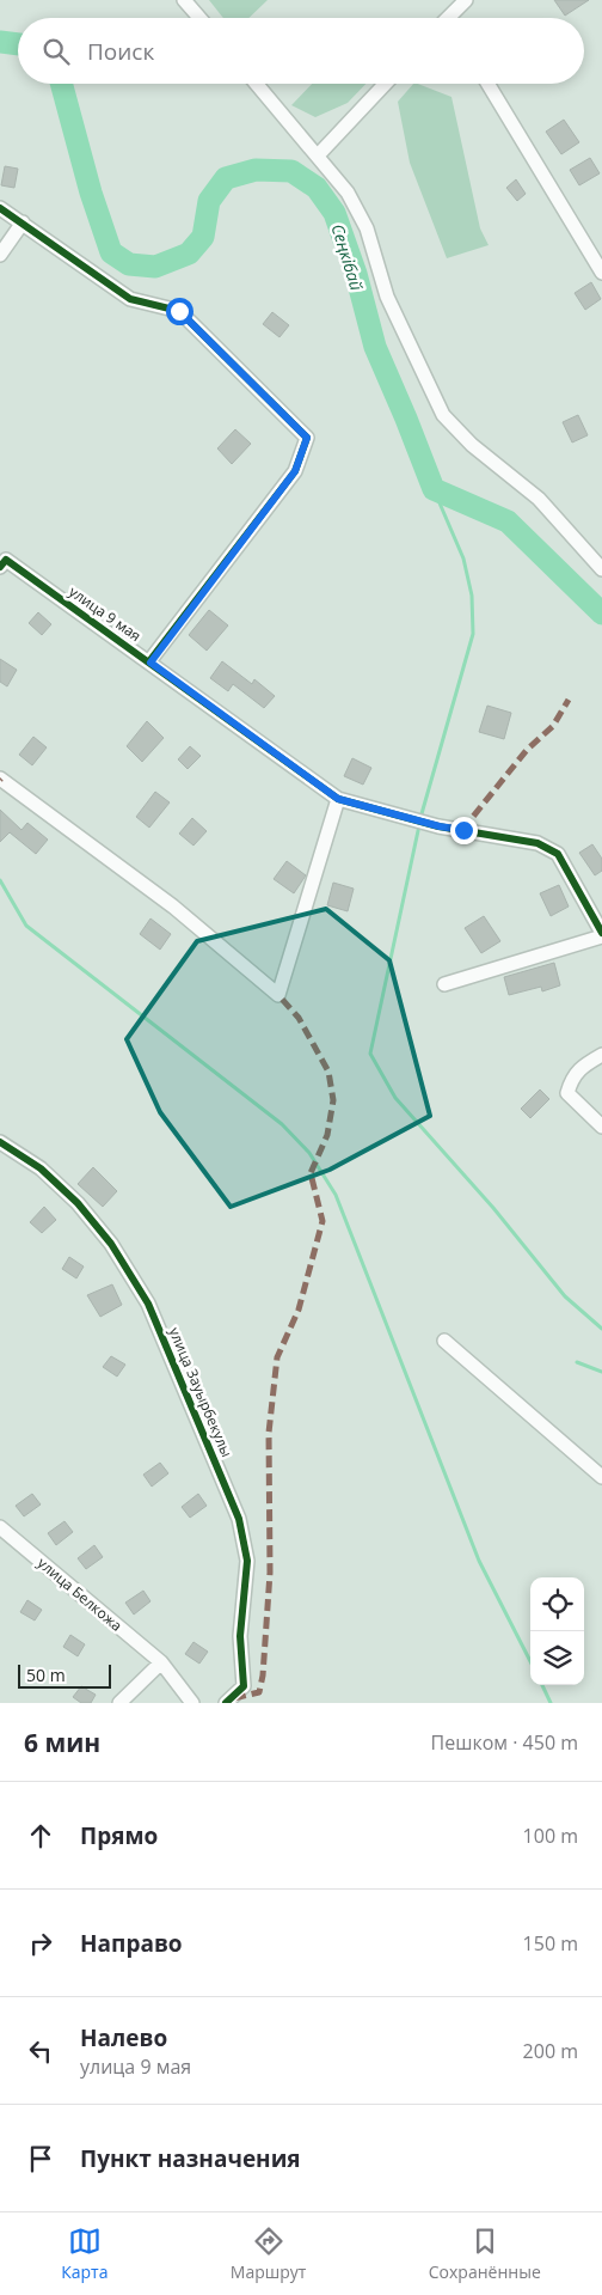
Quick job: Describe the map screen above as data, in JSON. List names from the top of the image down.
{
  "streets": {
    "street": ["улица 9 мая", "улица Зауырбекулы", "улица Белкожа"]
  },
  "water": ["Сеңкібай"],
  "scale_bar": "50 m",
  "page": {
    "search": "Поиск",
    "scale": "50 m",
    "heading": ["6 мин", "Пешком · 450 m"],
    "list": [
      ["Прямо", "100 m"],
      ["Направо", "150 m"],
      ["Налево", "улица 9 мая", "200 m"],
      "Пункт назначения"
    ],
    "nav": ["Карта", "Маршрут", "Сохранённые"]
  }
}
